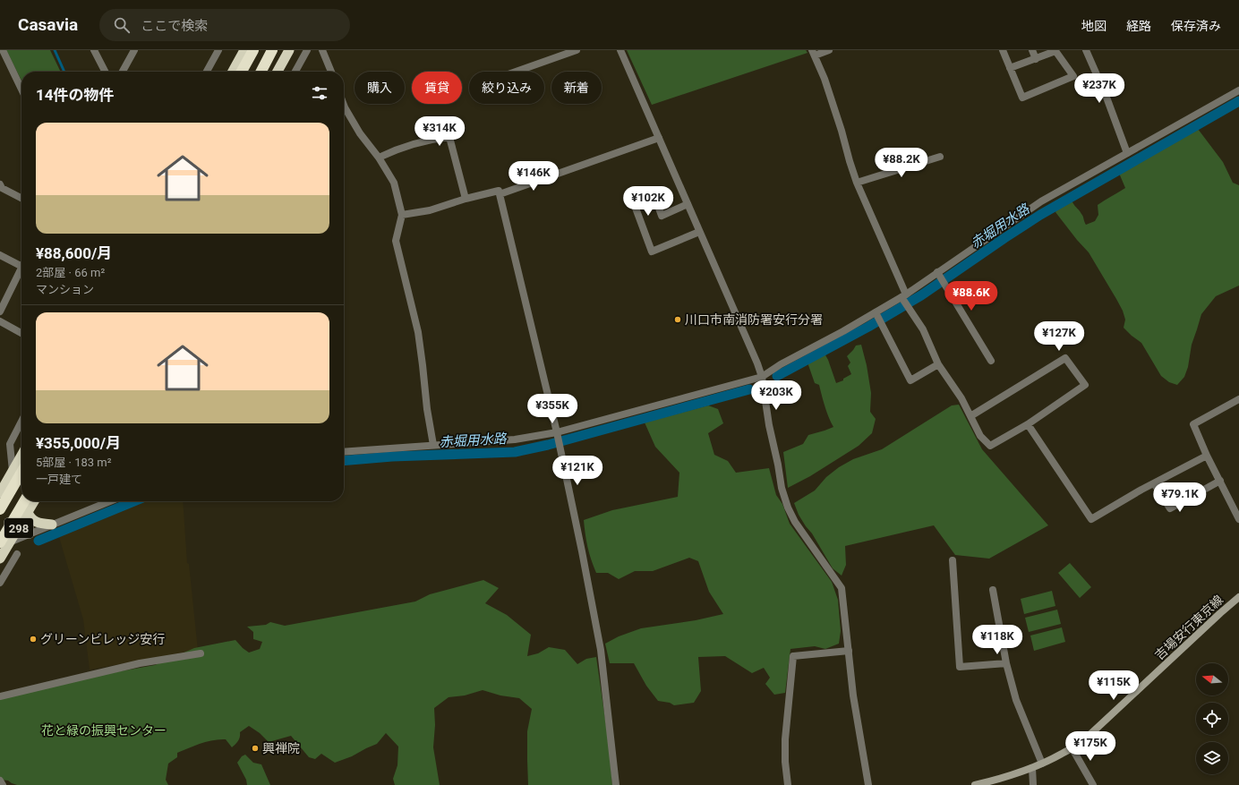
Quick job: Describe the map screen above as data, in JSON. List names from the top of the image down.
{
  "streets": {
    "highway": ["298"],
    "main road": ["吉場安行東京線"]
  },
  "water": ["赤堀用水路"],
  "parks": ["花と緑の振興センター"],
  "places": ["川口市南消防署安行分署", "グリーンビレッジ安行", "興禅院"],
  "north": "left",
  "page": {
    "header": "Casavia",
    "search": "ここで検索",
    "nav": ["地図", "経路", "保存済み"],
    "chip": [
      "購入",
      "賃貸",
      "絞り込み",
      "新着"
    ],
    "heading": "14件の物件",
    "price": [
      "¥237K",
      "¥314K",
      "¥88.2K",
      "¥146K",
      "¥102K",
      "¥88.6K",
      "¥127K",
      "¥203K",
      "¥355K",
      "¥121K",
      "¥79.1K",
      "¥118K",
      "¥115K",
      "¥175K"
    ],
    "list": [
      {
        "name": "¥88,600/月",
        "note": "2部屋 · 66 m² · マンション"
      },
      {
        "name": "¥355,000/月",
        "note": "5部屋 · 183 m² · 一戸建て"
      }
    ]
  }
}
